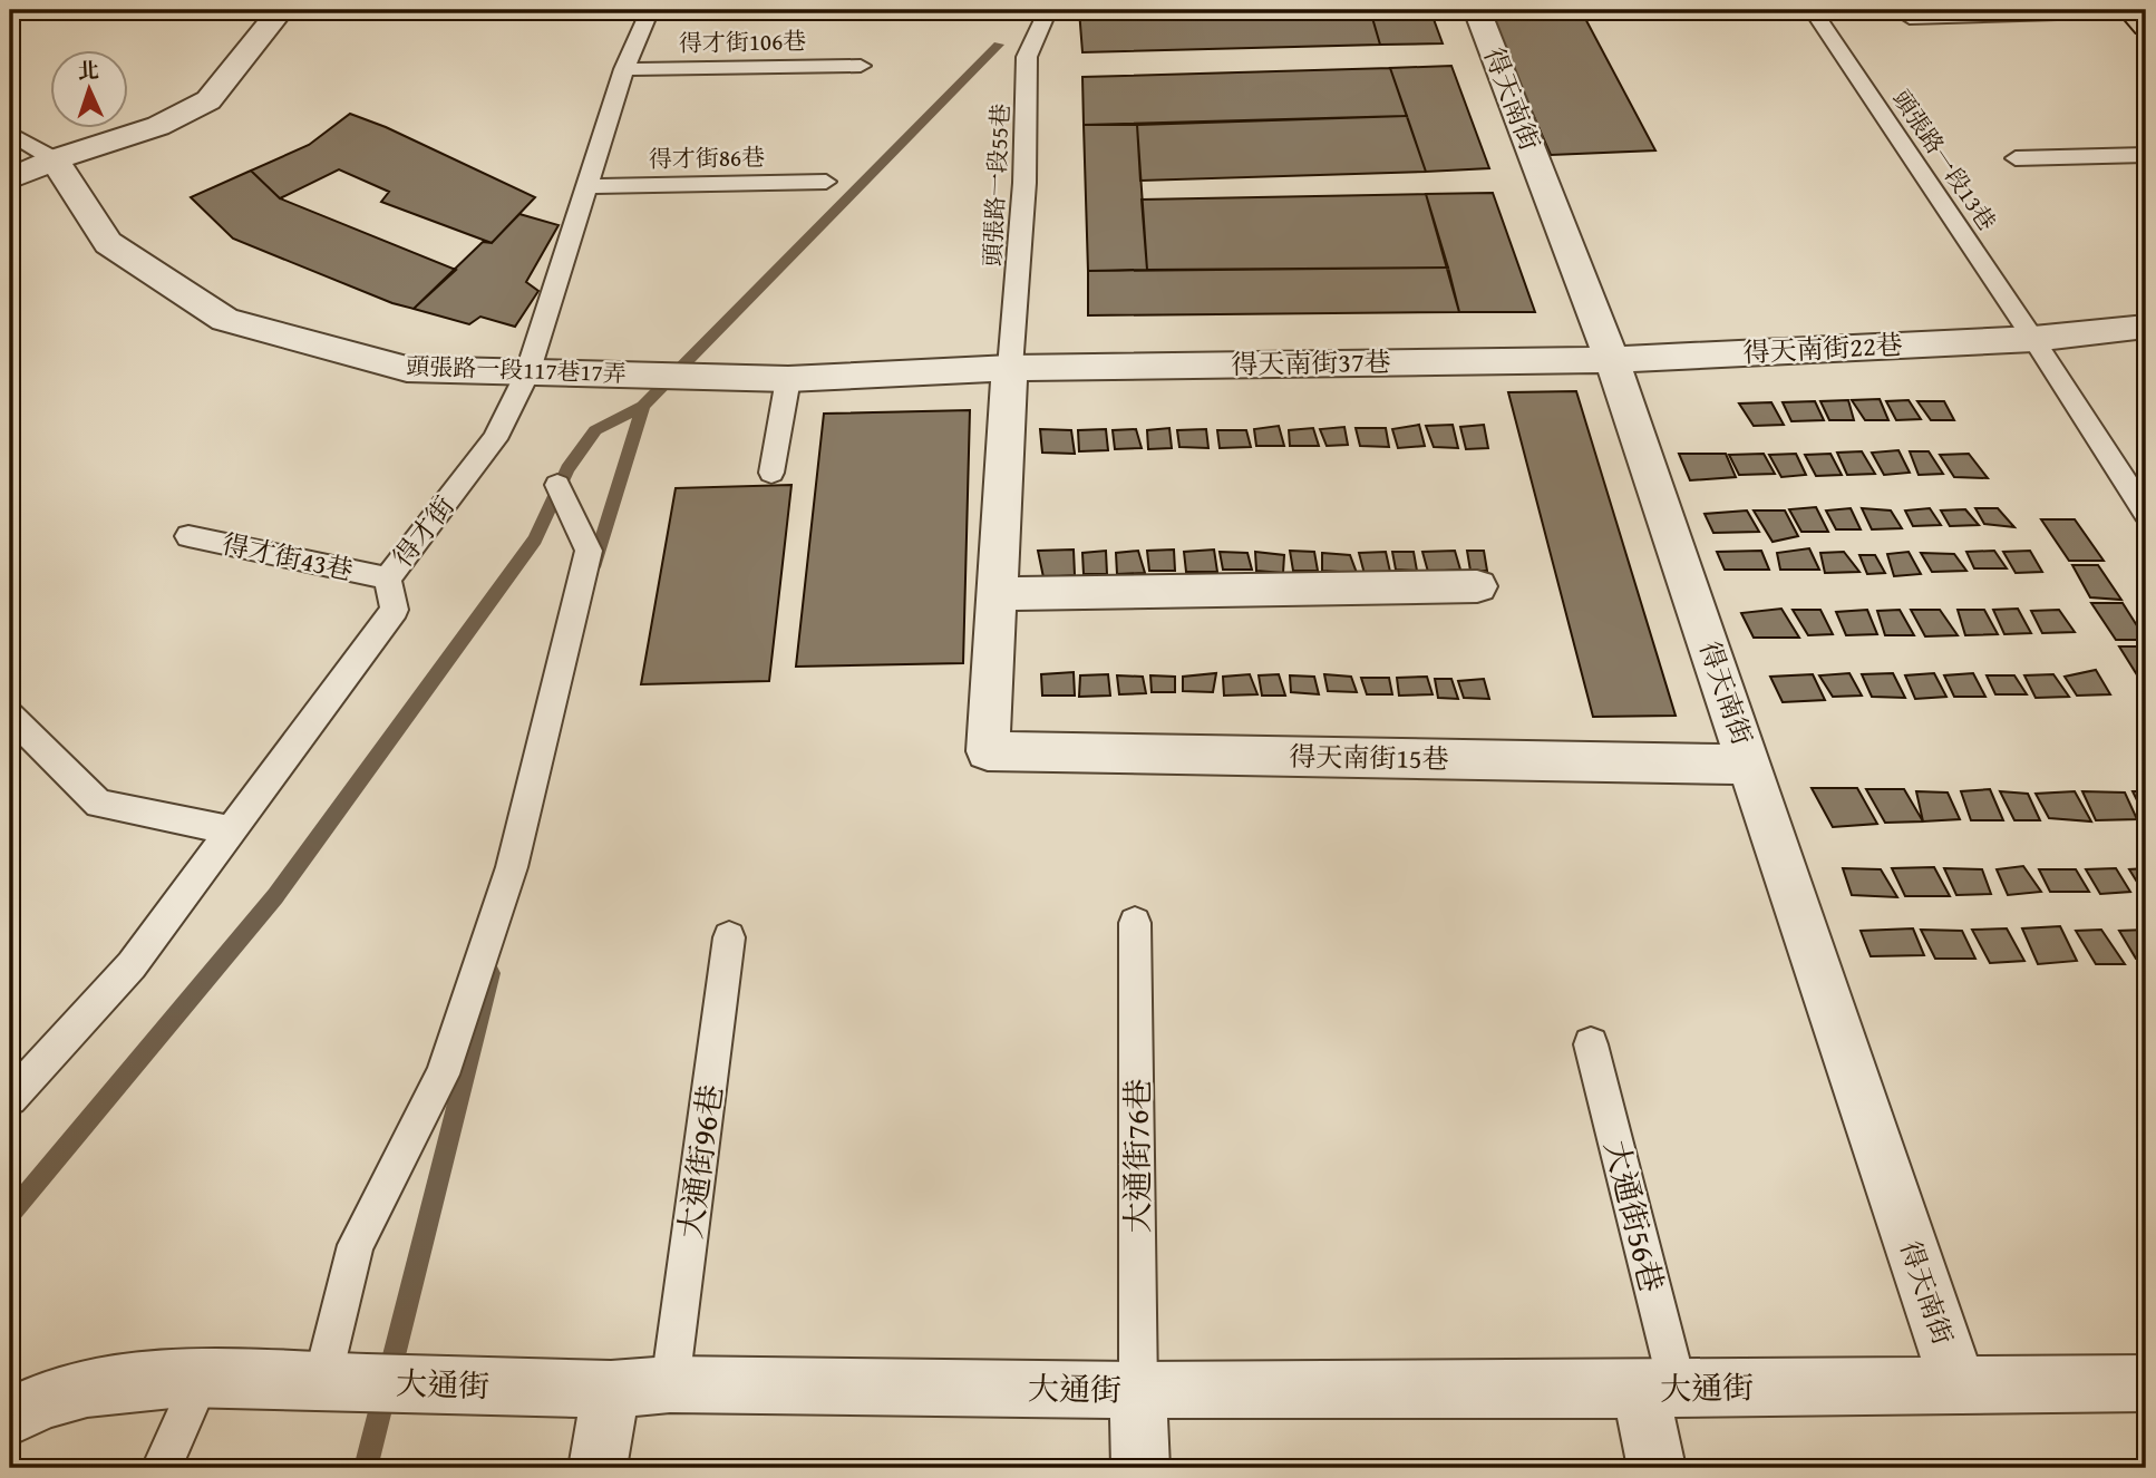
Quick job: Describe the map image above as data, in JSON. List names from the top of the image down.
{
  "streets": {
    "street": [
      "得天南街",
      "得天南街22巷",
      "得天南街37巷",
      "頭張路一段117巷17弄",
      "得天南街15巷",
      "大通街"
    ],
    "lane": [
      "得才街106巷",
      "得才街86巷",
      "頭張路一段13巷",
      "頭張路一段55巷",
      "得才街",
      "得才街43巷",
      "大通街76巷",
      "大通街96巷",
      "大通街56巷"
    ]
  },
  "crossings": [
    ["得才街106巷", "得才街"],
    ["得天南街", "得天南街22巷"],
    ["得天南街", "得天南街37巷"],
    ["得天南街", "得天南街15巷"],
    ["得天南街", "大通街"],
    ["得才街86巷", "得才街"],
    ["頭張路一段13巷", "得天南街22巷"],
    ["頭張路一段55巷", "得天南街37巷"],
    ["得天南街22巷", "得天南街37巷"],
    ["得天南街37巷", "頭張路一段117巷17弄"],
    ["頭張路一段117巷17弄", "得才街"],
    ["得才街", "得才街43巷"],
    ["大通街76巷", "大通街"],
    ["大通街96巷", "大通街"],
    ["大通街56巷", "大通街"]
  ],
  "north": "top"
}
